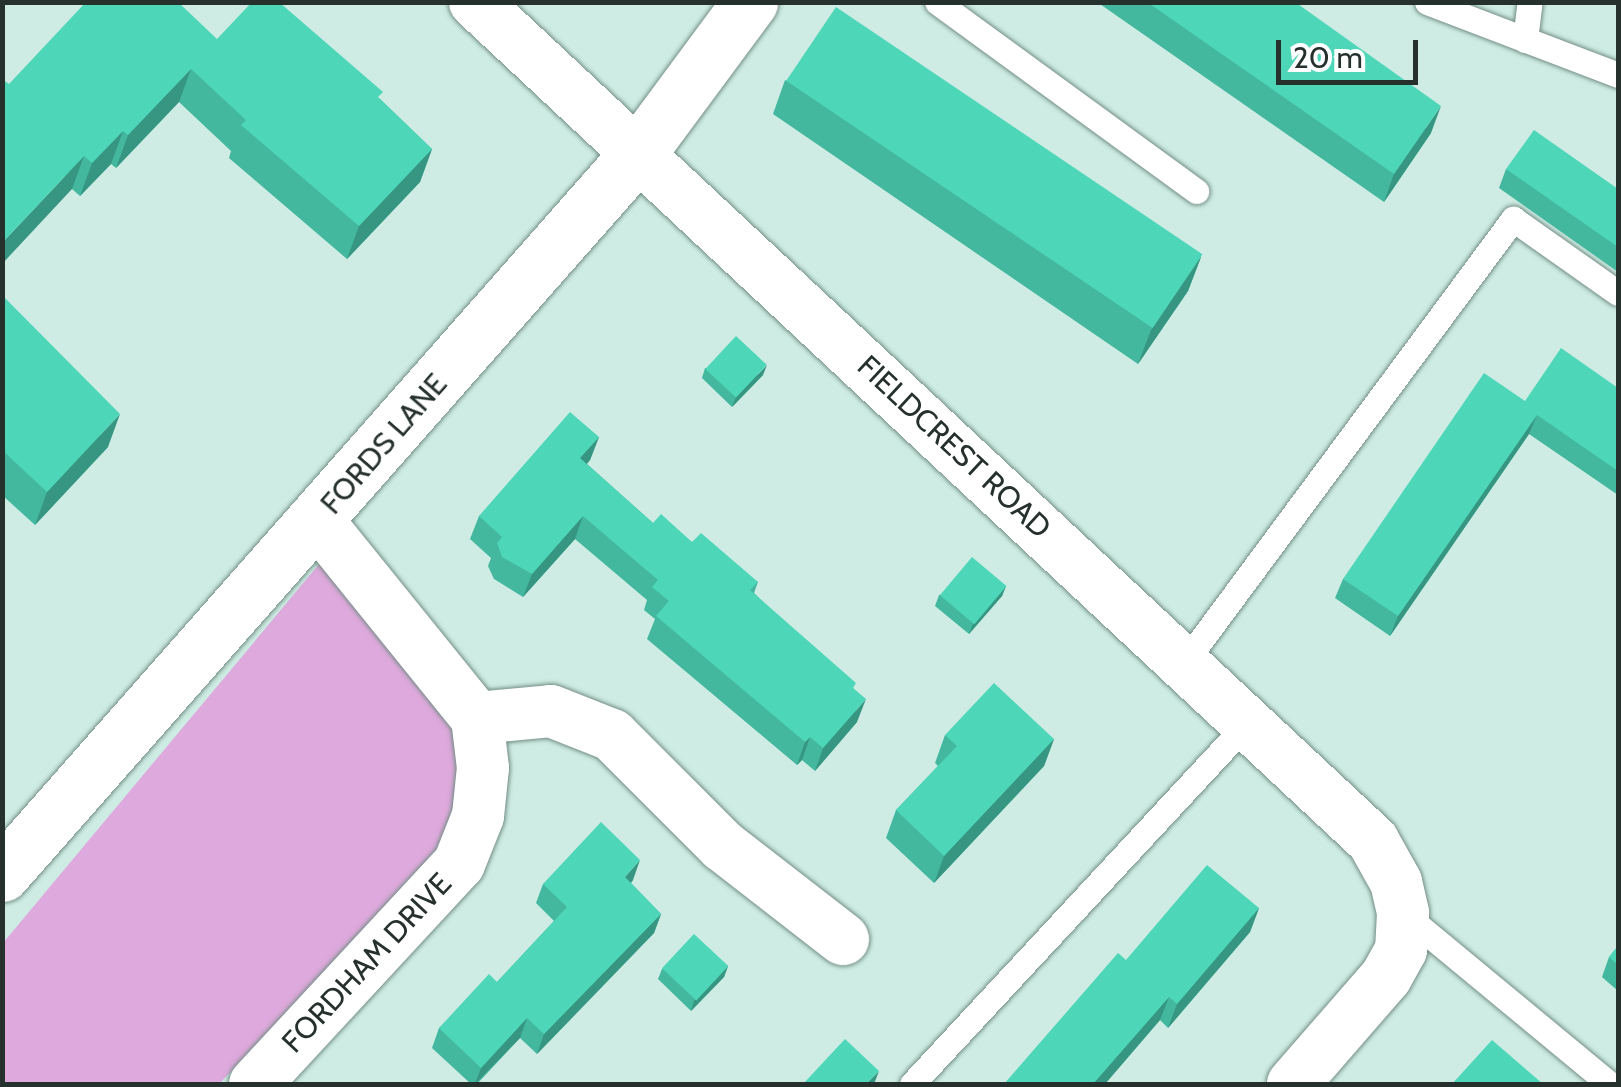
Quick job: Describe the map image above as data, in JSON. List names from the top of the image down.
{
  "streets": {
    "street": ["FORDS LANE", "FIELDCREST ROAD", "FORDHAM DRIVE"]
  },
  "crossings": [
    ["FORDS LANE", "FIELDCREST ROAD"]
  ],
  "scale_bar": "20 m"
}
